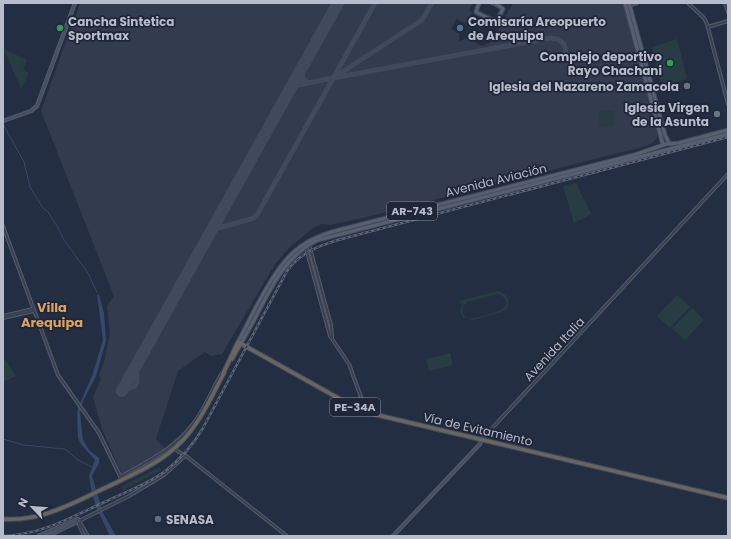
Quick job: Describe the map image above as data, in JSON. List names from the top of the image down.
{
  "streets": {
    "highway": ["Avenida Aviación", "PE-34A", "Vía de Evitamiento"],
    "main road": ["AR-743", "Avenida Italia"]
  },
  "crossings": [
    ["Avenida Aviación", "Vía de Evitamiento"],
    ["Avenida Italia", "Vía de Evitamiento"]
  ],
  "districts": ["Villa Arequipa"],
  "places": [
    "Cancha Sintetica Sportmax",
    "Comisaría Areopuerto de Arequipa",
    "Complejo deportivo Rayo Chachani",
    "Iglesia del Nazareno Zamacola",
    "Iglesia Virgen de la Asunta",
    "SENASA"
  ],
  "north": "top left"
}
